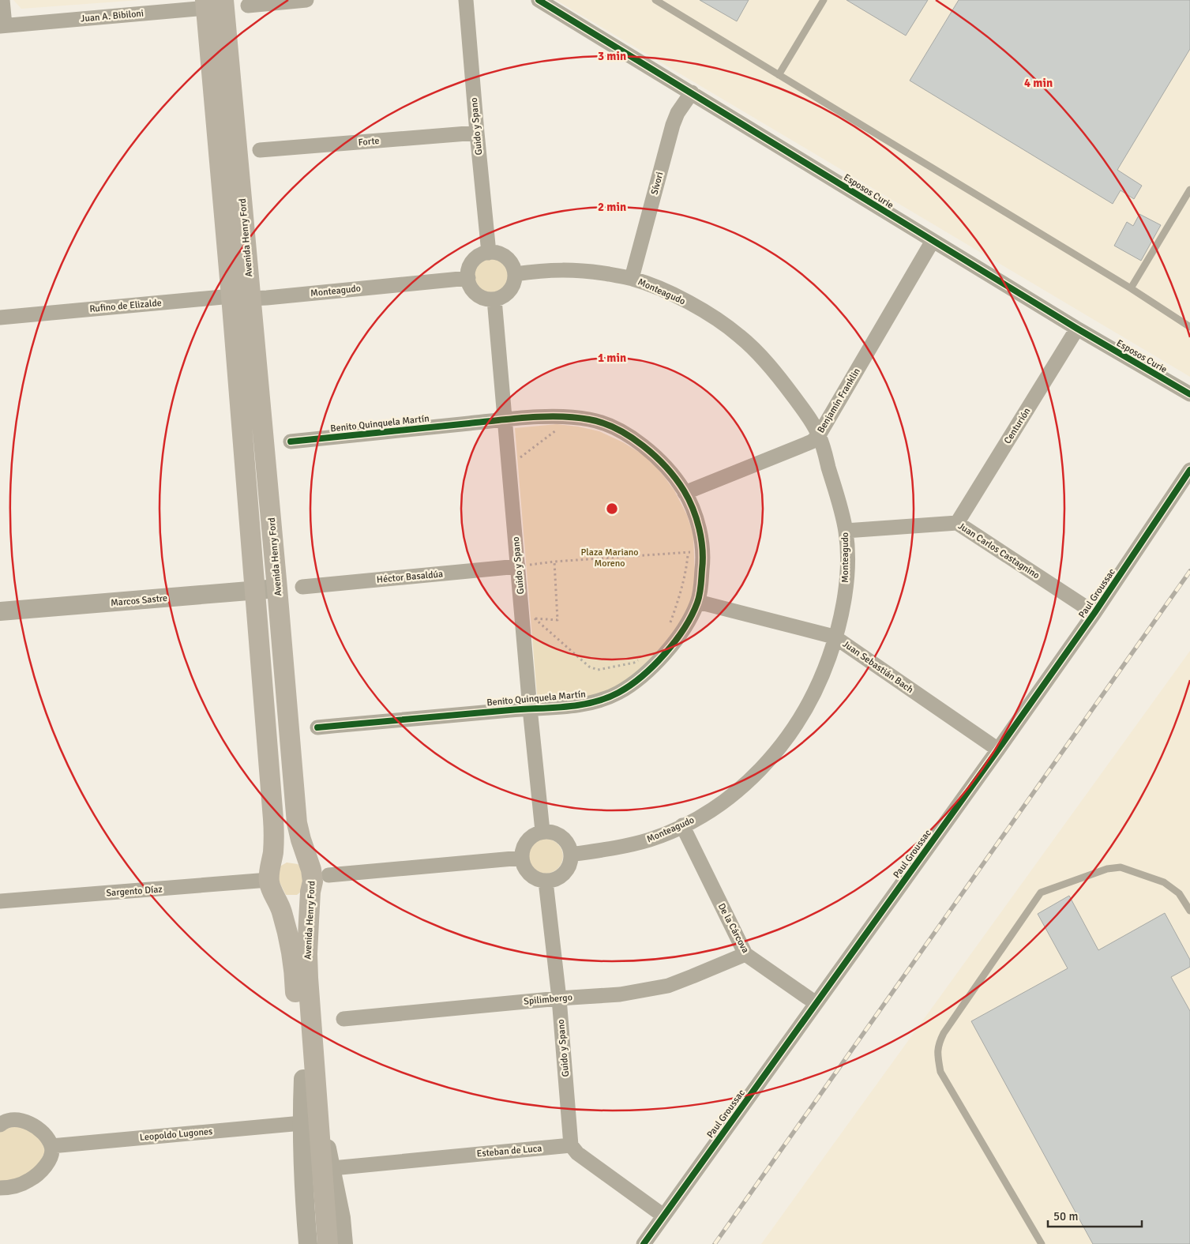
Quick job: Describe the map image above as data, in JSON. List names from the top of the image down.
{
  "streets": {
    "main road": ["Avenida Henry Ford"],
    "street": [
      "Juan A. Bibiloni",
      "Guido y Spano",
      "Forte",
      "Sívori",
      "Esposos Curie",
      "Monteagudo",
      "Rufino de Elizalde",
      "Benjamín Franklin",
      "Benito Quinquela Martín",
      "Centurión",
      "Juan Carlos Castagnino",
      "Héctor Basaldúa",
      "Paul Groussac",
      "Marcos Sastre",
      "Juan Sebastián Bach",
      "Sargento Díaz",
      "De la Cárcova",
      "Spilimbergo",
      "Leopoldo Lugones",
      "Esteban de Luca"
    ]
  },
  "crossings": [
    ["Juan A. Bibiloni", "Avenida Henry Ford"],
    ["Guido y Spano", "Forte"],
    ["Guido y Spano", "Monteagudo"],
    ["Guido y Spano", "Benito Quinquela Martín"],
    ["Guido y Spano", "Héctor Basaldúa"],
    ["Guido y Spano", "Spilimbergo"],
    ["Guido y Spano", "Esteban de Luca"],
    ["Sívori", "Esposos Curie"],
    ["Sívori", "Monteagudo"],
    ["Esposos Curie", "Benjamín Franklin"],
    ["Esposos Curie", "Centurión"],
    ["Avenida Henry Ford", "Monteagudo"],
    ["Avenida Henry Ford", "Rufino de Elizalde"],
    ["Avenida Henry Ford", "Marcos Sastre"],
    ["Avenida Henry Ford", "Sargento Díaz"],
    ["Avenida Henry Ford", "Leopoldo Lugones"],
    ["Avenida Henry Ford", "Esteban de Luca"],
    ["Monteagudo", "Rufino de Elizalde"],
    ["Monteagudo", "Benjamín Franklin"],
    ["Monteagudo", "Juan Carlos Castagnino"],
    ["Monteagudo", "Juan Sebastián Bach"],
    ["Monteagudo", "De la Cárcova"],
    ["Benjamín Franklin", "Benito Quinquela Martín"],
    ["Benito Quinquela Martín", "Juan Sebastián Bach"],
    ["Centurión", "Juan Carlos Castagnino"],
    ["Juan Carlos Castagnino", "Paul Groussac"],
    ["Paul Groussac", "Juan Sebastián Bach"],
    ["Paul Groussac", "De la Cárcova"],
    ["De la Cárcova", "Spilimbergo"]
  ],
  "parks": ["Plaza Mariano Moreno"],
  "scale_bar": "50 m",
  "rings": [
    "3 min",
    "4 min",
    "2 min",
    "1 min"
  ]
}
